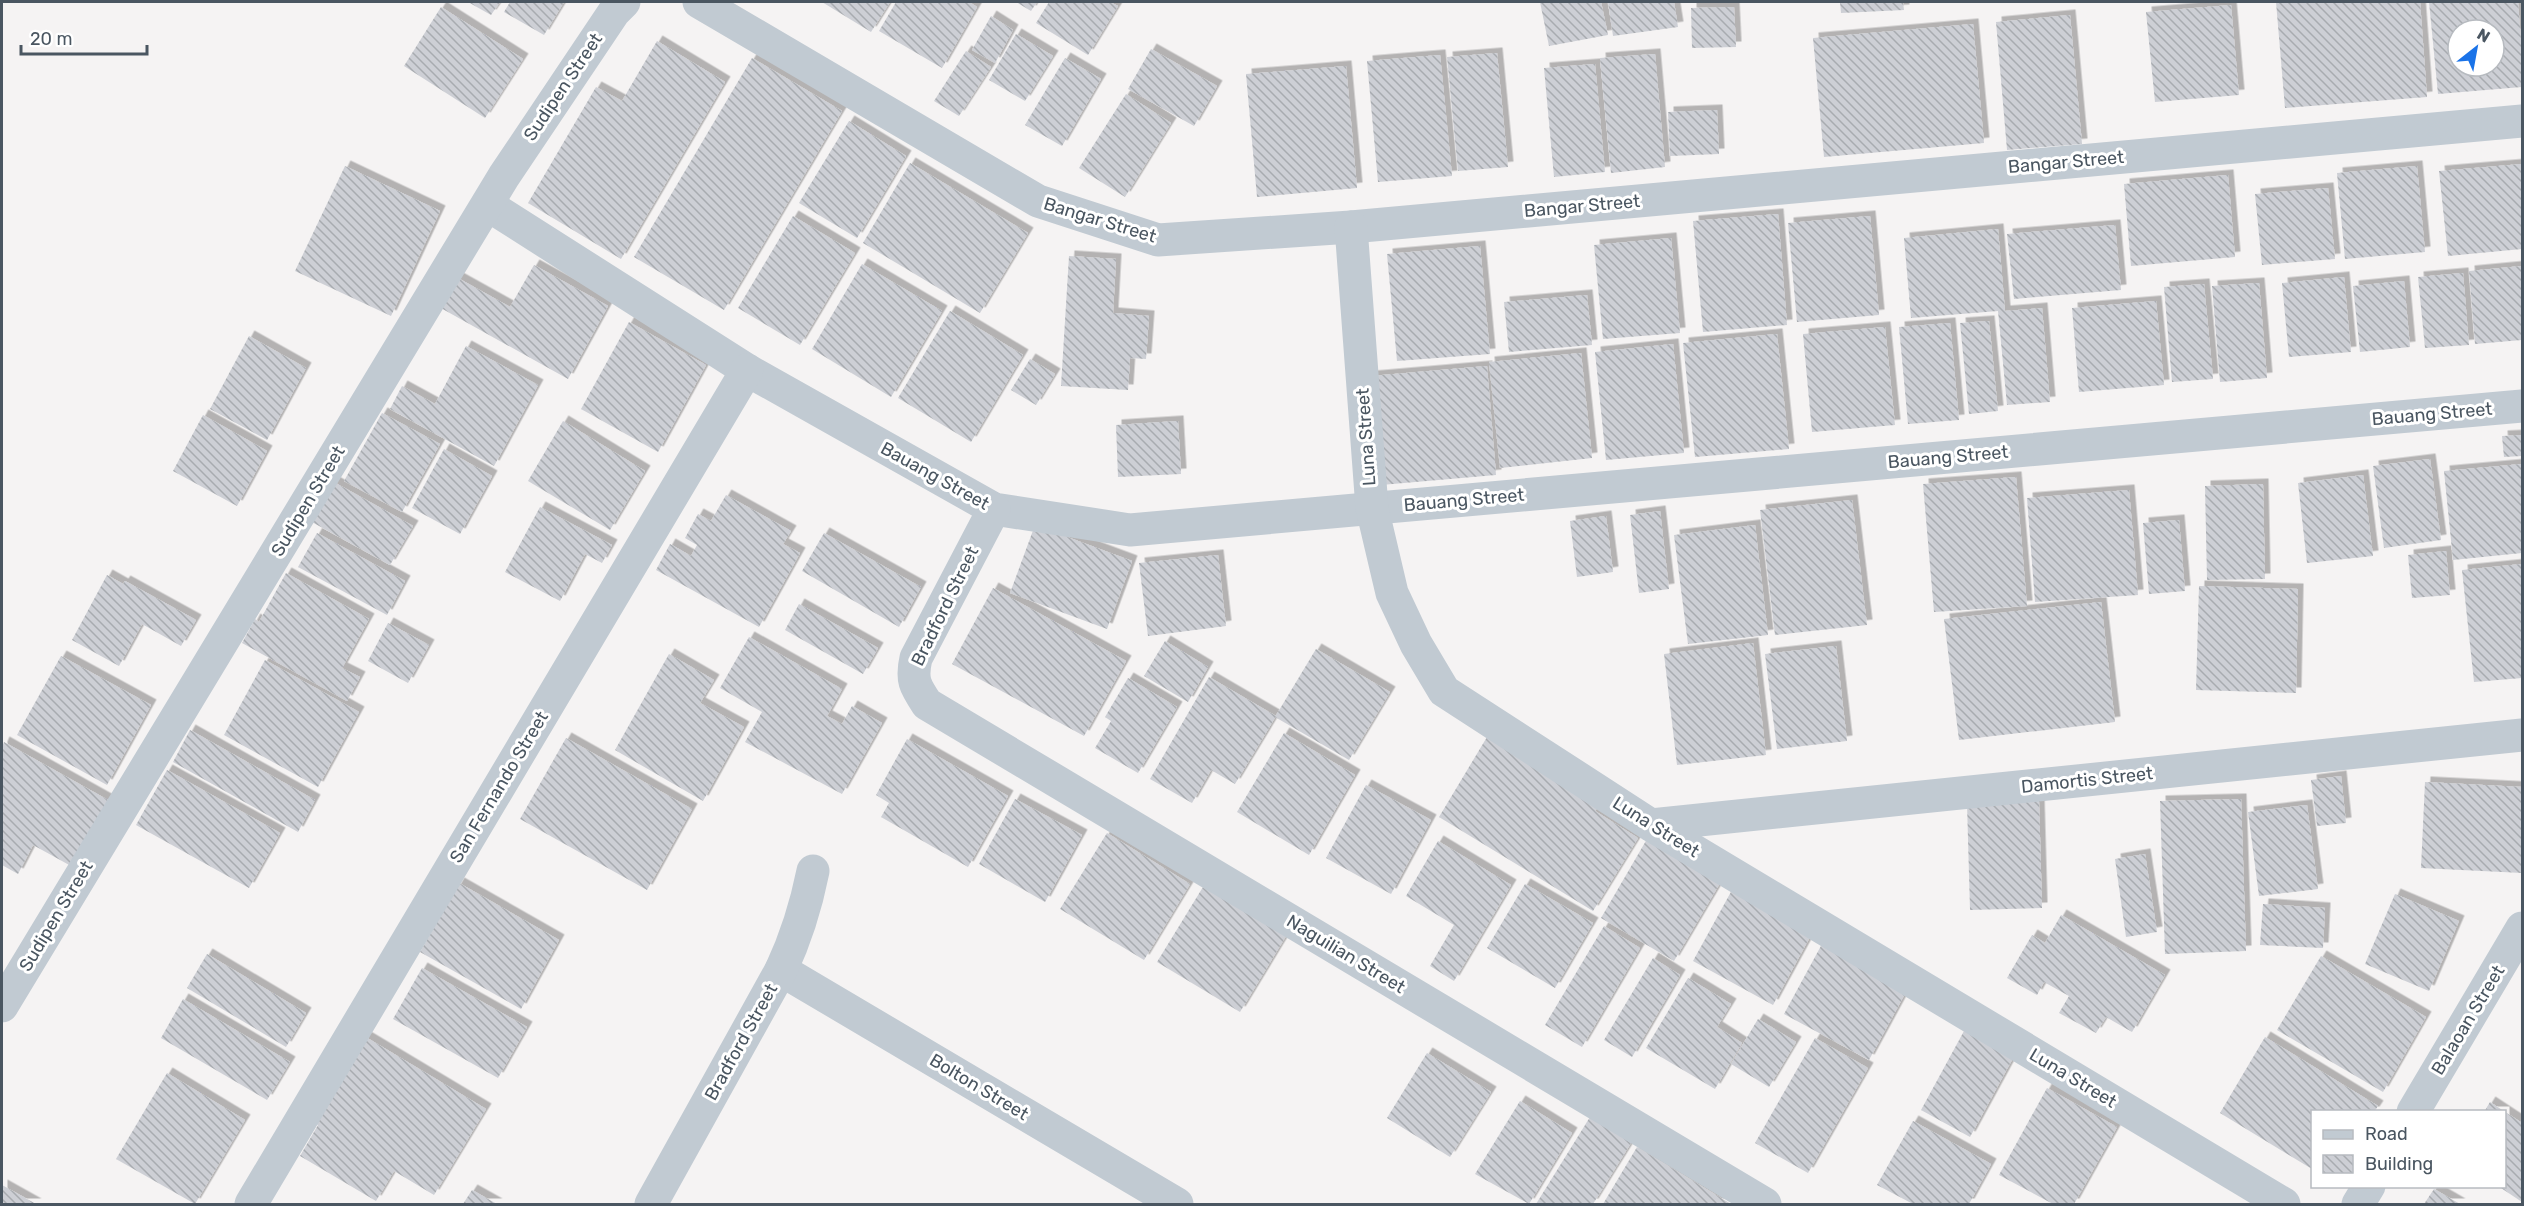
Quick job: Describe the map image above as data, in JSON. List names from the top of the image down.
{
  "streets": {
    "street": [
      "Sudipen Street",
      "Bangar Street",
      "Bauang Street",
      "Luna Street",
      "Bradford Street",
      "Damortis Street",
      "San Fernando Street",
      "Naguilian Street",
      "Balaoan Street",
      "Bolton Street"
    ]
  },
  "crossings": [
    ["Sudipen Street", "Bauang Street"],
    ["Bangar Street", "Luna Street"],
    ["Bauang Street", "Luna Street"],
    ["Bauang Street", "Bradford Street"],
    ["Bauang Street", "San Fernando Street"],
    ["Luna Street", "Damortis Street"],
    ["Bradford Street", "Naguilian Street"],
    ["Bradford Street", "Bolton Street"]
  ],
  "legend": ["Road", "Building"],
  "scale_bar": "20 m",
  "north": "top right"
}
